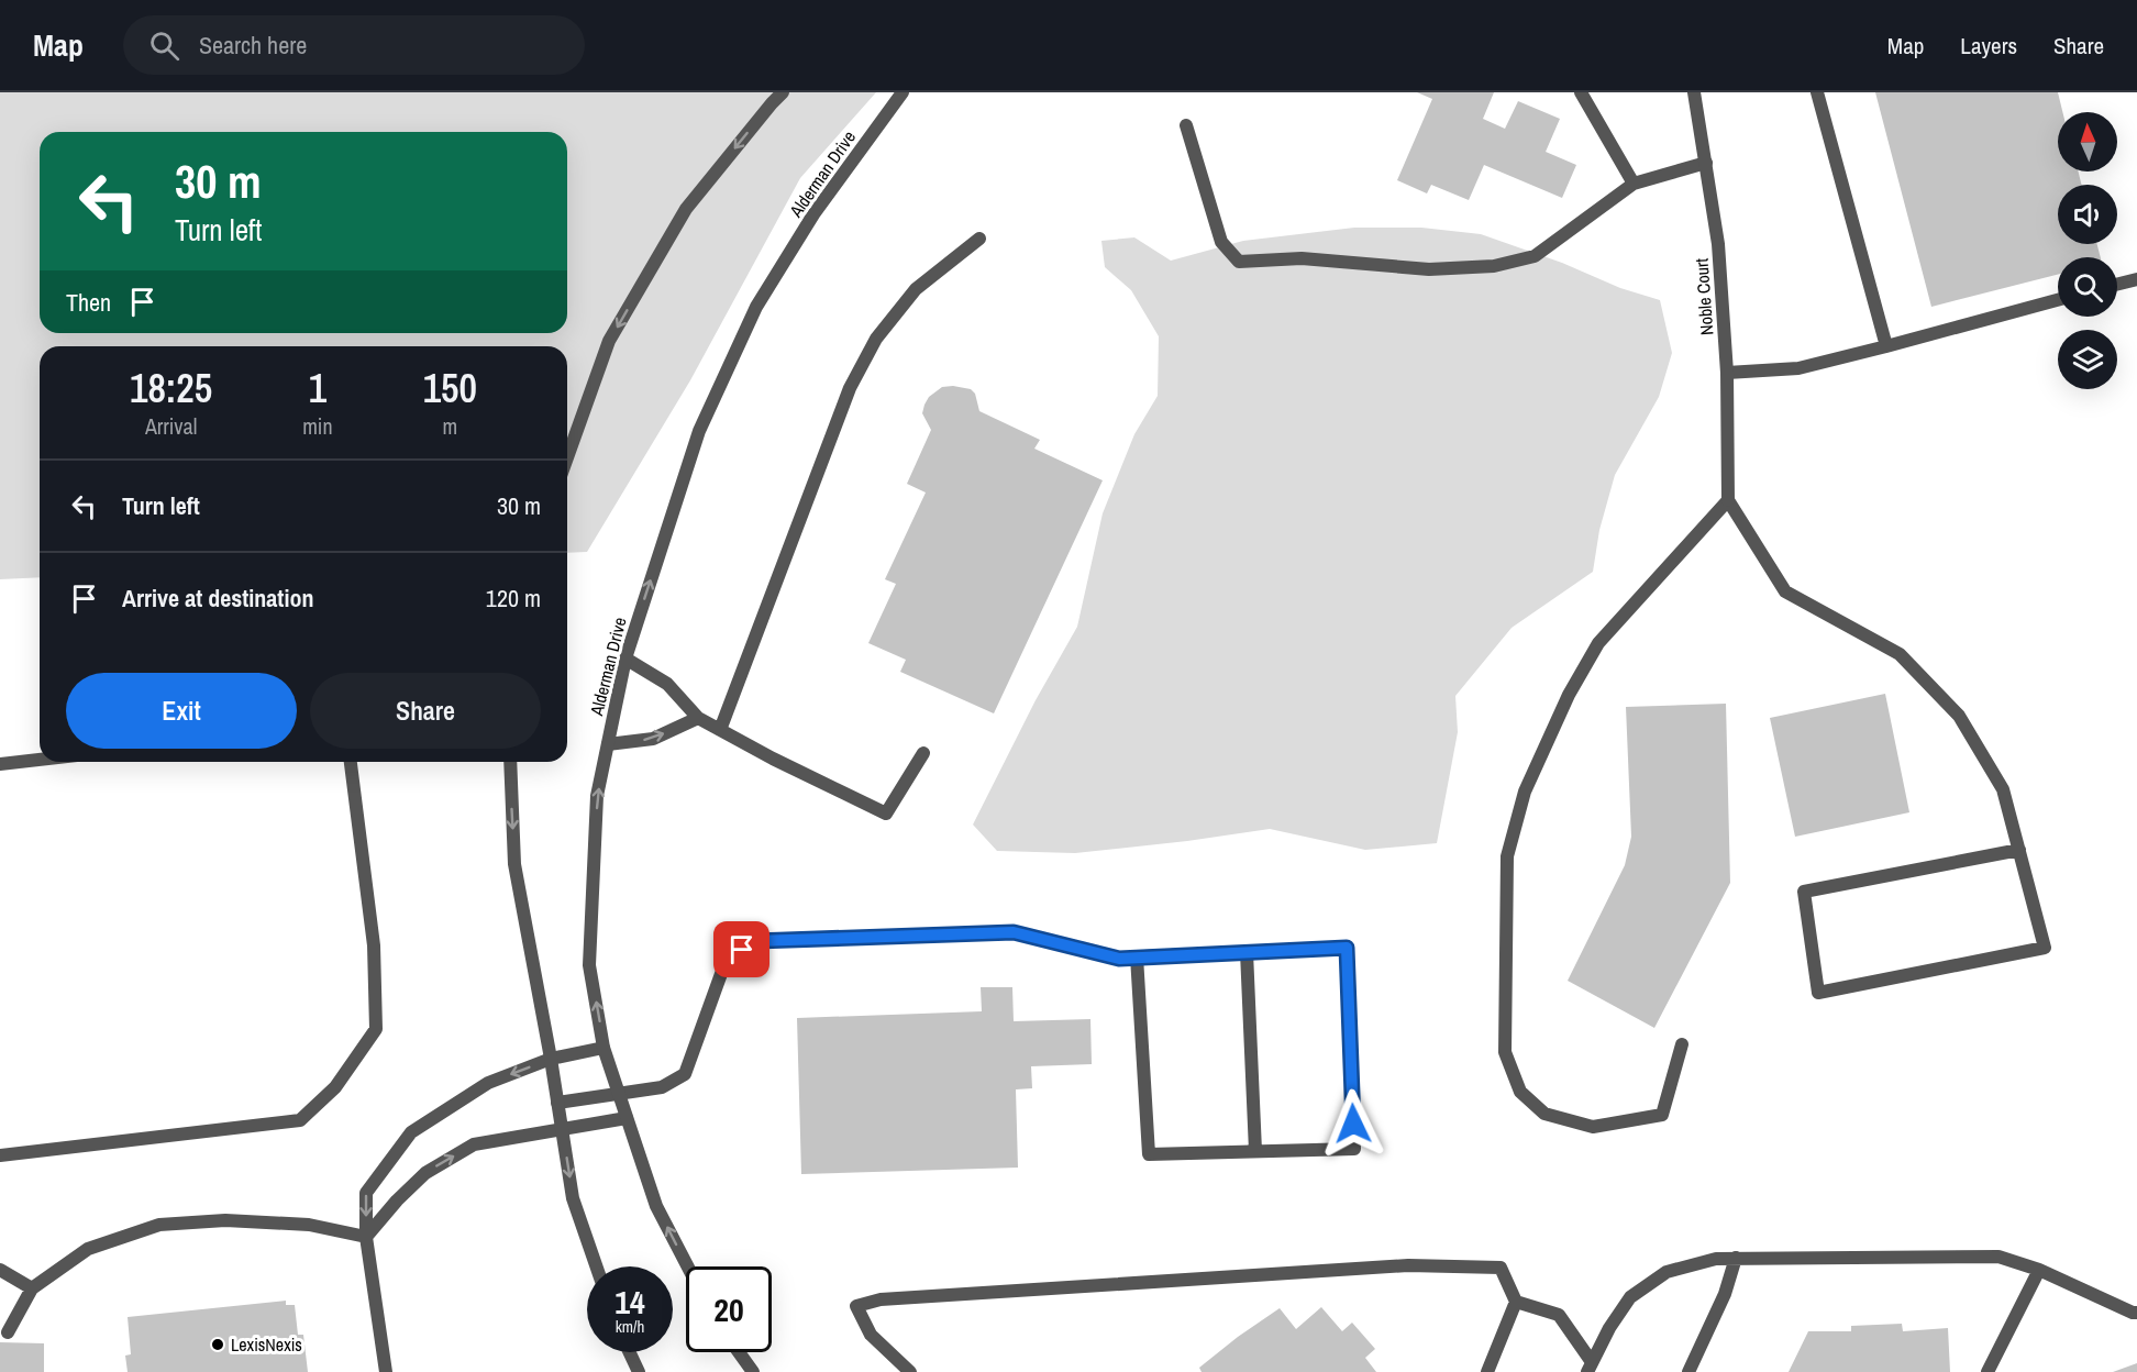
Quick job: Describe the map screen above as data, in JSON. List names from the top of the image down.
{
  "streets": {
    "street": ["Alderman Drive", "Noble Court"]
  },
  "places": ["LexisNexis"],
  "north": "top",
  "page": {
    "header": "Map",
    "search": "Search here",
    "nav": ["Map", "Layers", "Share"],
    "turn": ["30 m", "Turn left"],
    "then": "Then",
    "eta": [
      "18:25",
      "Arrival",
      "1",
      "min",
      "150",
      "m"
    ],
    "list": [
      {
        "name": "Turn left",
        "value": "30 m"
      },
      {
        "name": "Arrive at destination",
        "value": "120 m"
      }
    ],
    "buttons": ["Exit", "Share"],
    "speed": "14 km/h",
    "limit": "20"
  }
}
